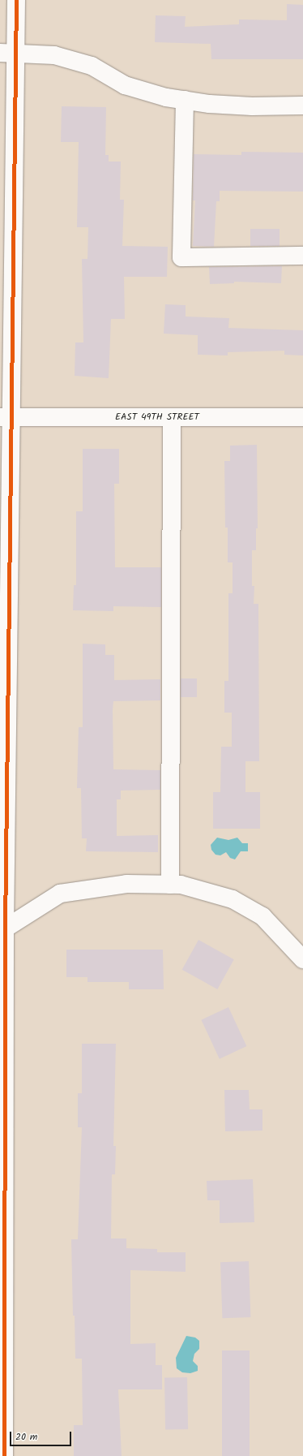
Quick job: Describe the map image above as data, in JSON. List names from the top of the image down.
{
  "streets": {
    "main road": ["EAST 49TH STREET"]
  },
  "scale_bar": "20 m"
}
